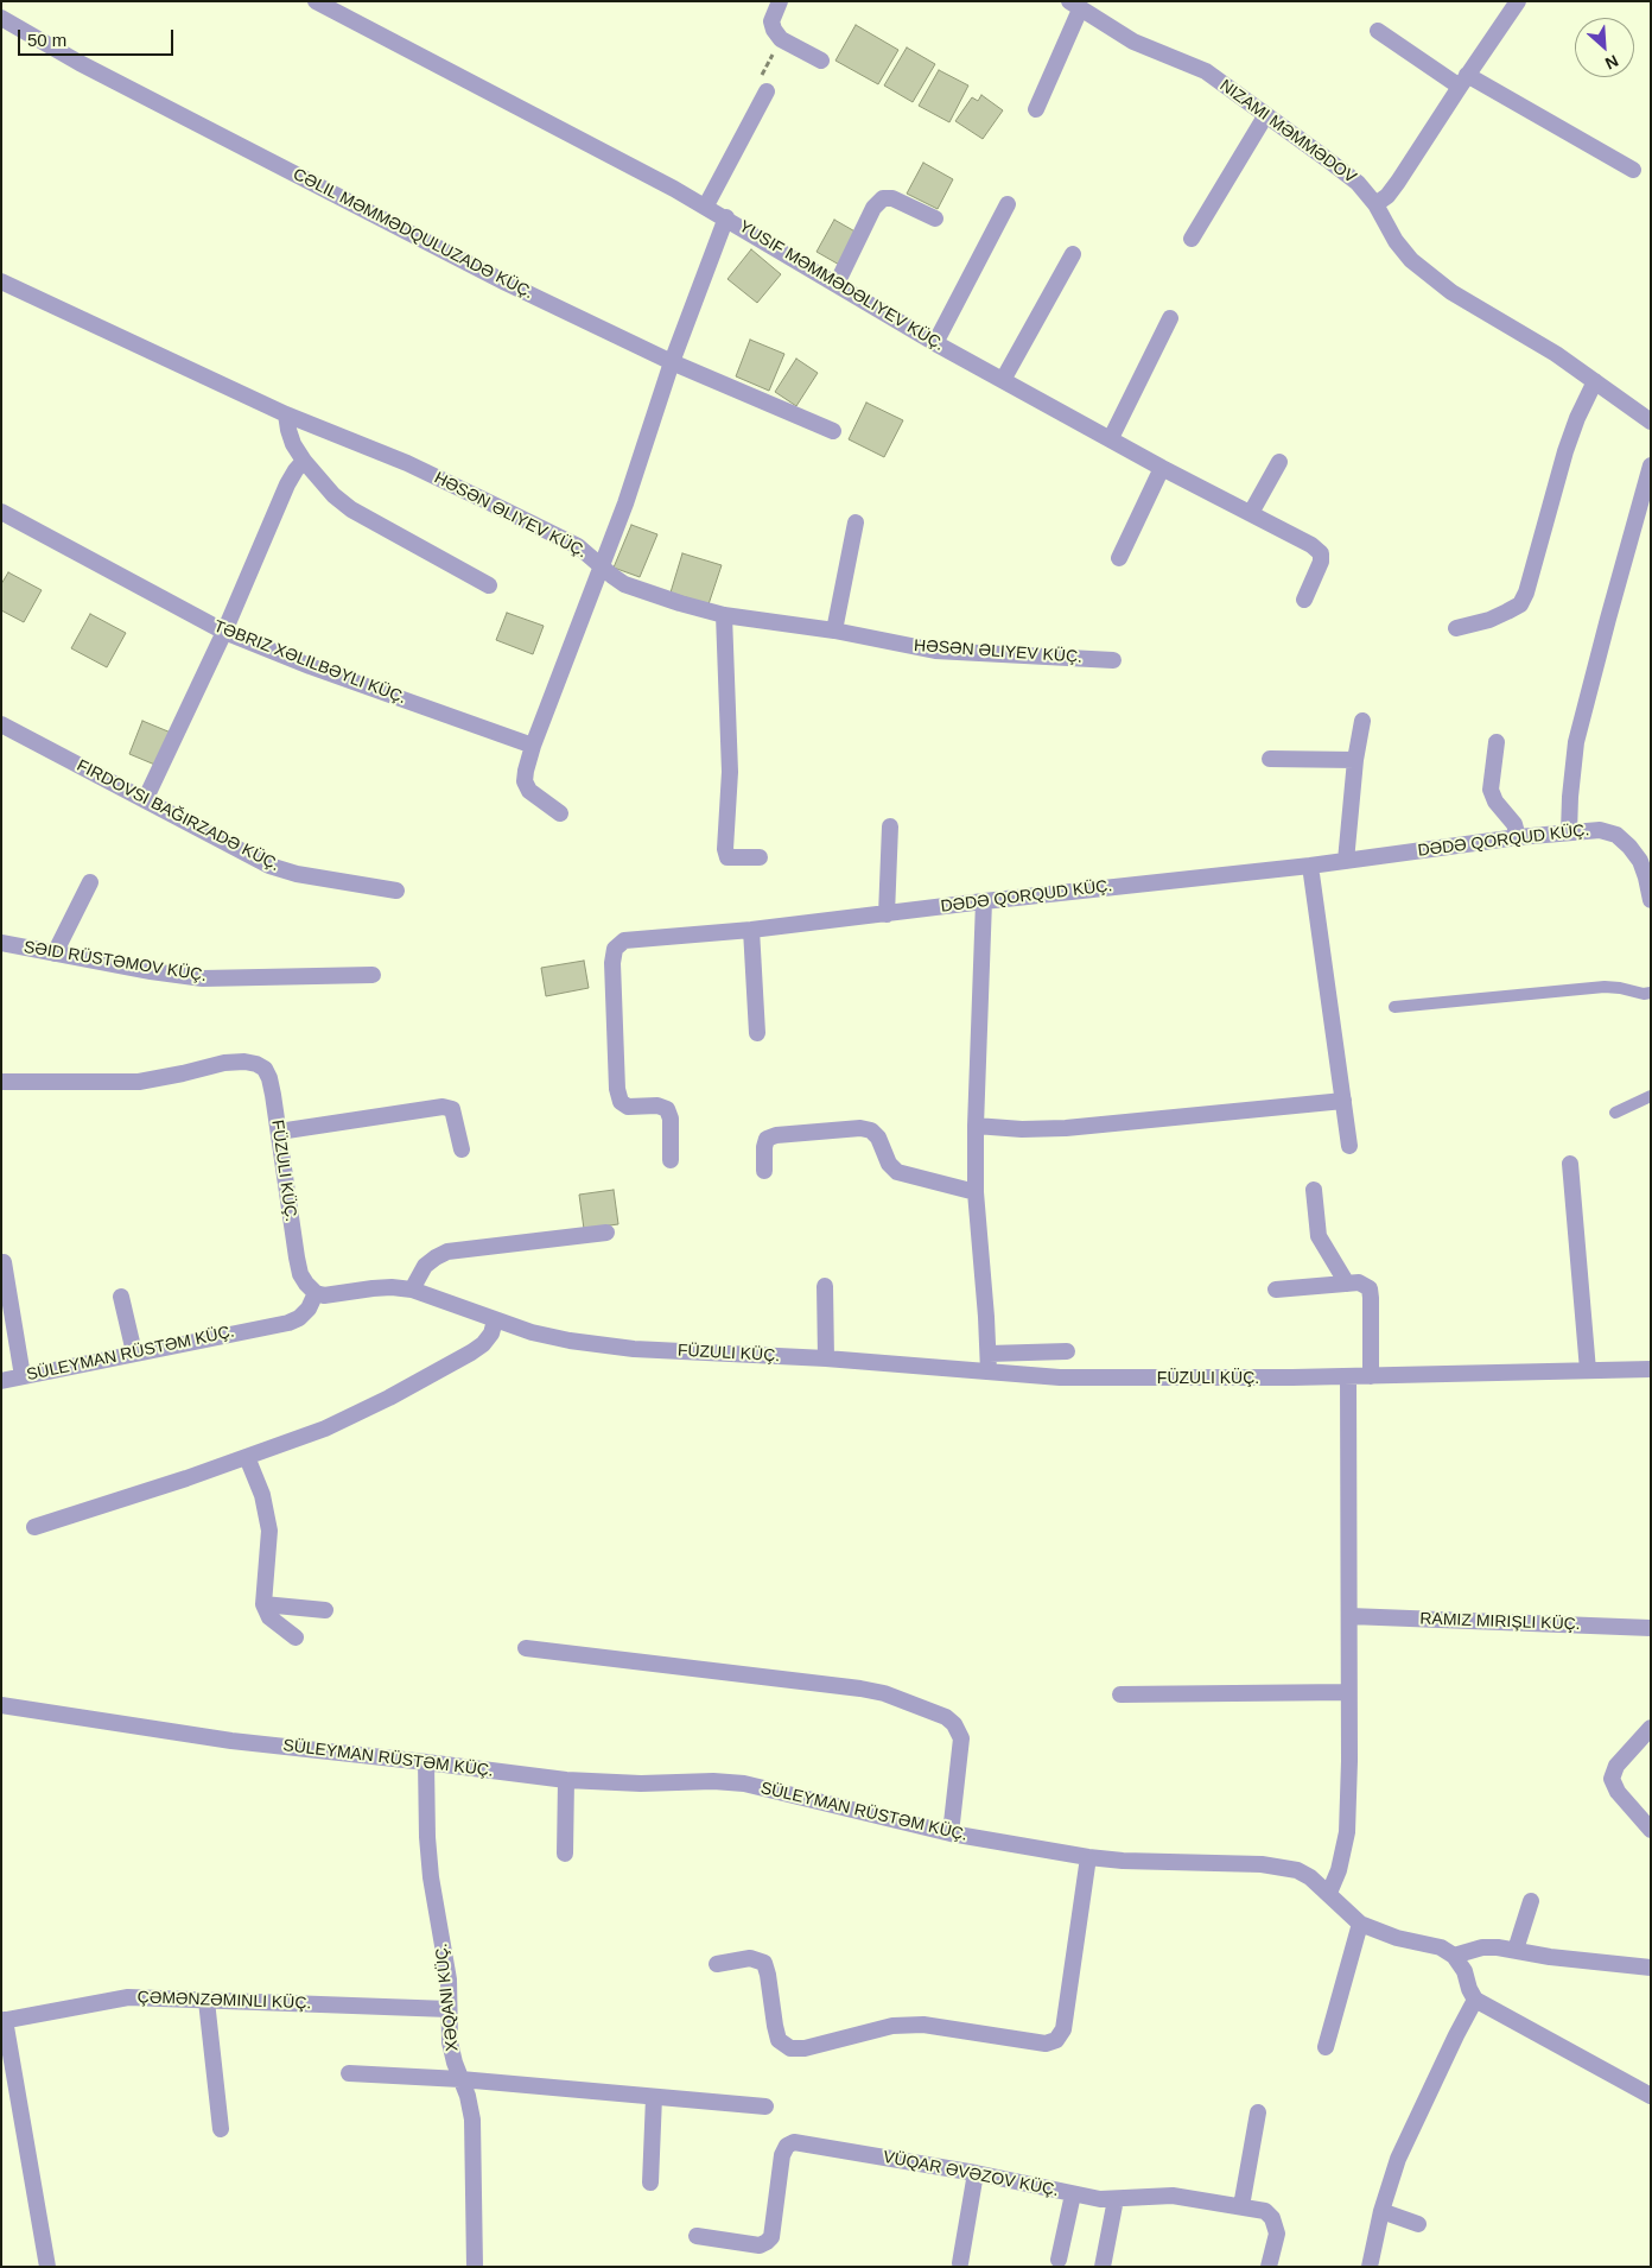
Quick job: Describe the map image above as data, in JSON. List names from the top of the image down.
{
  "streets": {
    "street": [
      "NIZAMI MƏMMƏDOV",
      "CƏLIL MƏMMƏDQULUZADƏ KÜÇ.",
      "YUSIF MƏMMƏDƏLIYEV KÜÇ.",
      "HƏSƏN ƏLIYEV KÜÇ.",
      "TƏBRIZ XƏLILBƏYLI KÜÇ.",
      "DƏDƏ QORQUD KÜÇ.",
      "SƏID RÜSTƏMOV KÜÇ.",
      "FÜZULI KÜÇ.",
      "SÜLEYMAN RÜSTƏM KÜÇ.",
      "RAMIZ MIRIŞLI KÜÇ.",
      "XƏQANI KÜÇ.",
      "ÇƏMƏNZƏMINLI KÜÇ.",
      "VÜQAR ƏVƏZOV KÜÇ."
    ]
  },
  "crossings": [
    ["FÜZULI KÜÇ.", "SÜLEYMAN RÜSTƏM KÜÇ."],
    ["SÜLEYMAN RÜSTƏM KÜÇ.", "XƏQANI KÜÇ."],
    ["XƏQANI KÜÇ.", "ÇƏMƏNZƏMINLI KÜÇ."]
  ],
  "scale_bar": "50 m",
  "north": "bottom right"
}
